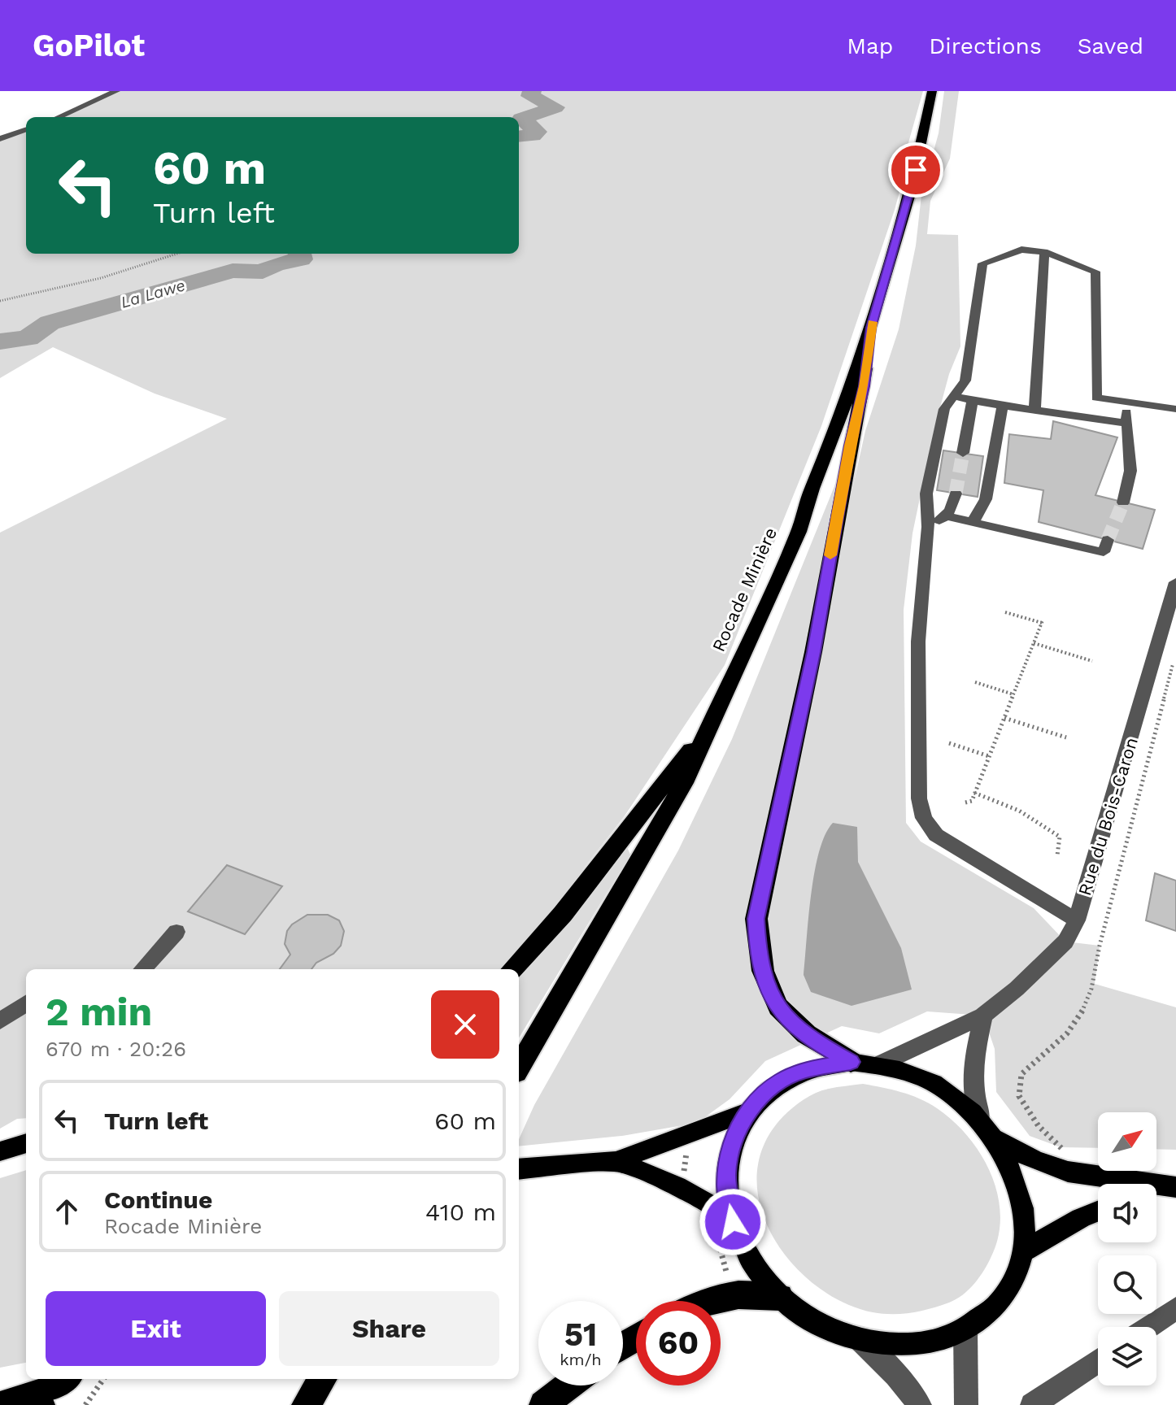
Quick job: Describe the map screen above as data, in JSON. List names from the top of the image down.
{
  "streets": {
    "highway": ["Rocade Minière"],
    "street": ["Rue du Bois-Caron"]
  },
  "water": ["La Lawe"],
  "north": "top right",
  "page": {
    "header": "GoPilot",
    "nav": ["Map", "Directions", "Saved"],
    "turn": ["60 m", "Turn left"],
    "heading": ["2 min", "670 m · 20:26"],
    "list": [
      {
        "name": "Turn left",
        "value": "60 m"
      },
      {
        "name": "Continue",
        "note": "Rocade Minière",
        "value": "410 m"
      }
    ],
    "buttons": ["Exit", "Share"],
    "speed": "51 km/h",
    "limit": "60"
  }
}
